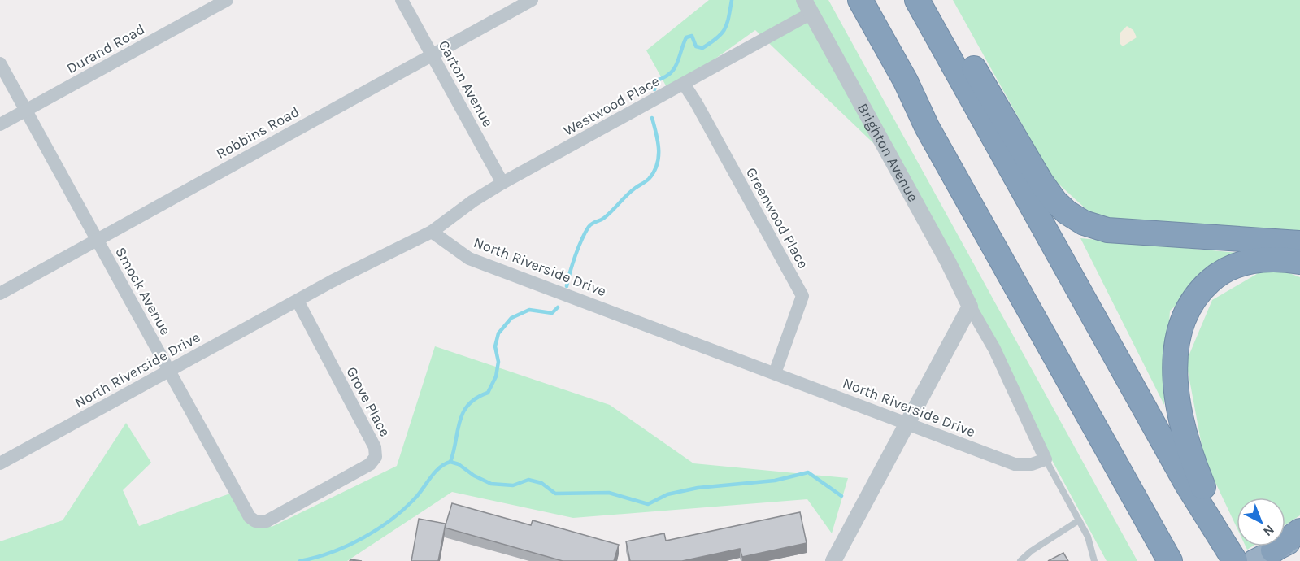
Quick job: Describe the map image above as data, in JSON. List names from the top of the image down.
{
  "streets": {
    "street": [
      "Durand Road",
      "Carton Avenue",
      "Westwood Place",
      "Robbins Road",
      "Brighton Avenue",
      "Greenwood Place",
      "North Riverside Drive",
      "Smock Avenue",
      "Grove Place"
    ]
  },
  "crossings": [
    ["Durand Road", "Smock Avenue"],
    ["Carton Avenue", "Westwood Place"],
    ["Carton Avenue", "Robbins Road"],
    ["Westwood Place", "Brighton Avenue"],
    ["Westwood Place", "Greenwood Place"],
    ["Westwood Place", "North Riverside Drive"],
    ["Robbins Road", "Smock Avenue"],
    ["Brighton Avenue", "North Riverside Drive"],
    ["Greenwood Place", "North Riverside Drive"],
    ["North Riverside Drive", "Smock Avenue"],
    ["North Riverside Drive", "Grove Place"],
    ["Smock Avenue", "Grove Place"]
  ],
  "north": "bottom right"
}
